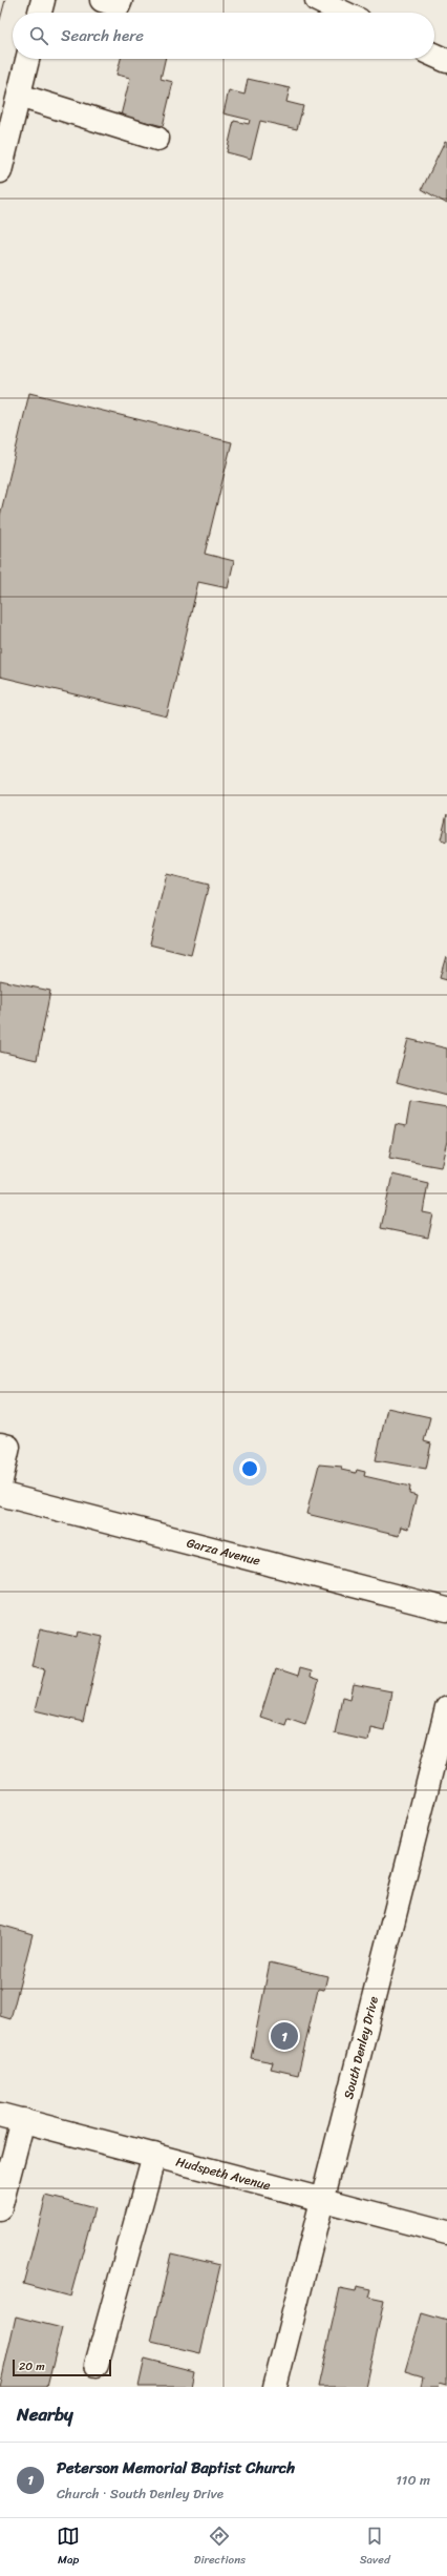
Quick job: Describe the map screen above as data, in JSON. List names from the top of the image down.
{
  "streets": {
    "street": ["Garza Avenue", "South Denley Drive", "Hudspeth Avenue"]
  },
  "crossings": [
    ["South Denley Drive", "Hudspeth Avenue"]
  ],
  "scale_bar": "20 m",
  "page": {
    "search": "Search here",
    "pins": "1",
    "scale": "20 m",
    "heading": "Nearby",
    "list": [
      {
        "mark": "1",
        "name": "Peterson Memorial Baptist Church",
        "note": "Church · South Denley Drive",
        "value": "110 m"
      }
    ],
    "nav": ["Map", "Directions", "Saved"]
  }
}
